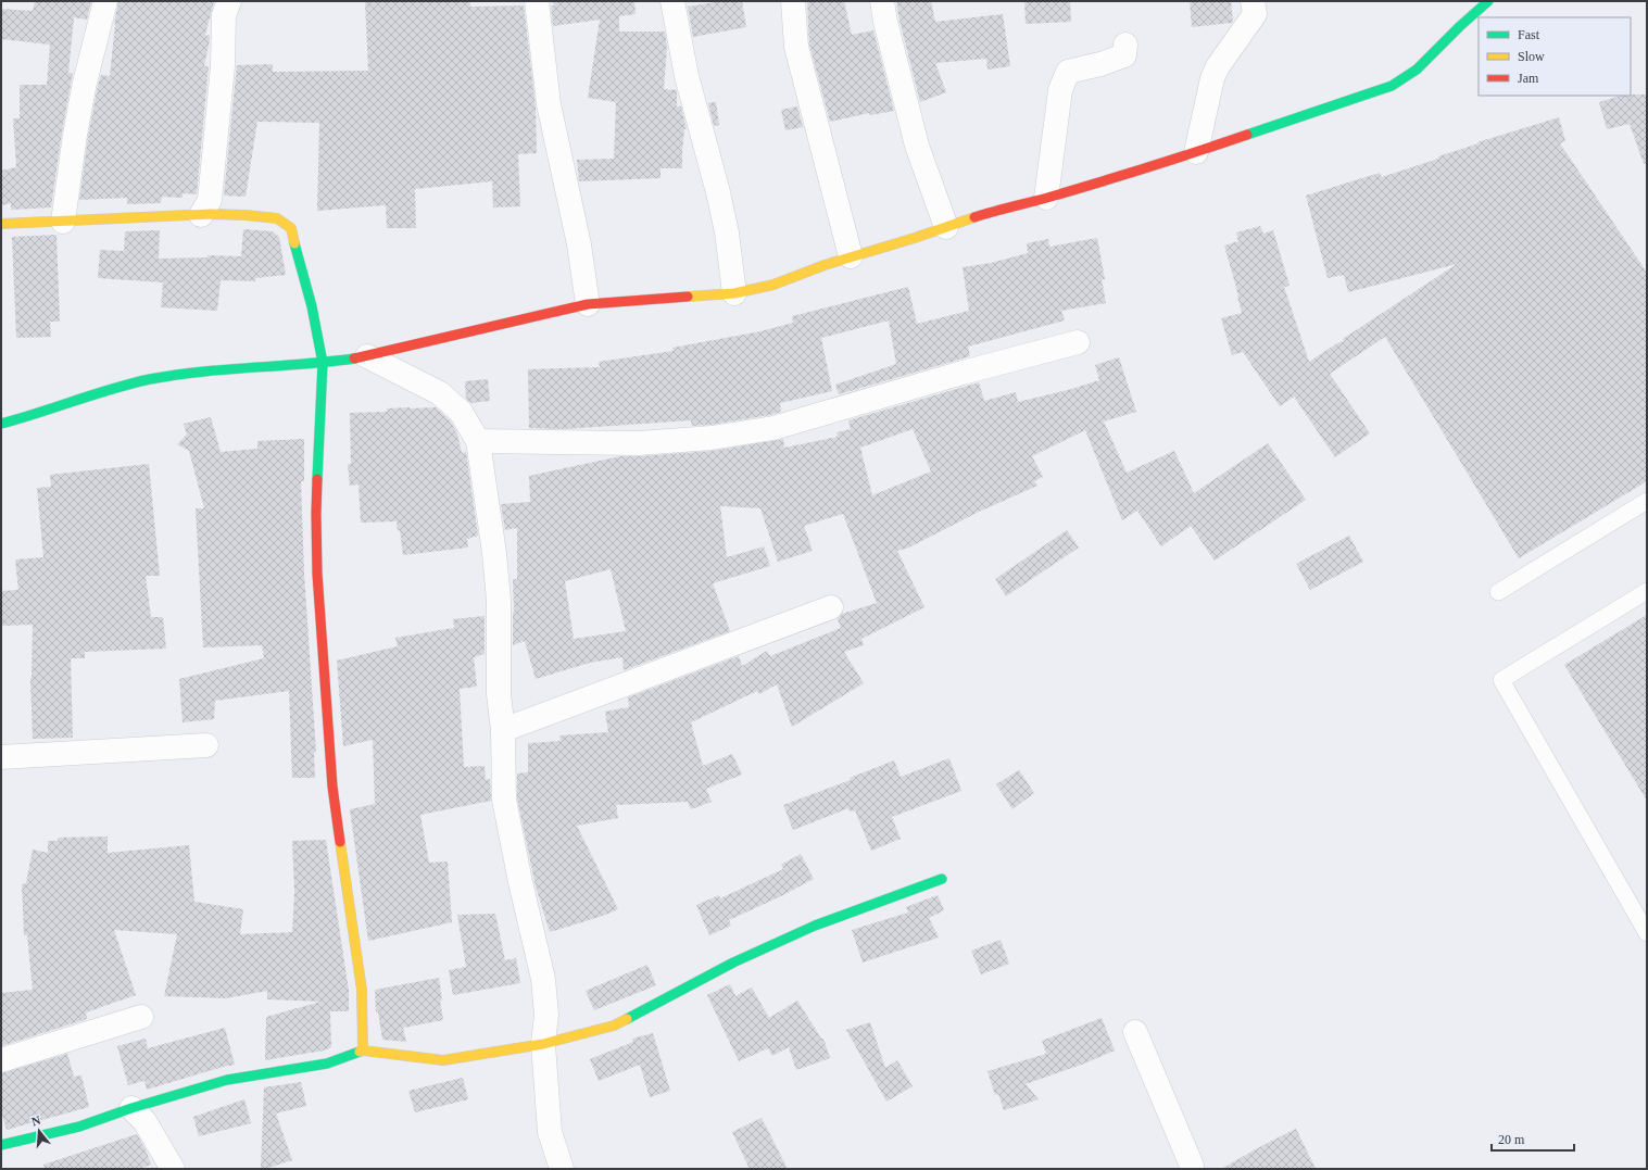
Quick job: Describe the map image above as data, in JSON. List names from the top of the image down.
{
  "legend": ["Fast", "Slow", "Jam"],
  "scale_bar": "20 m",
  "north": "top"
}
